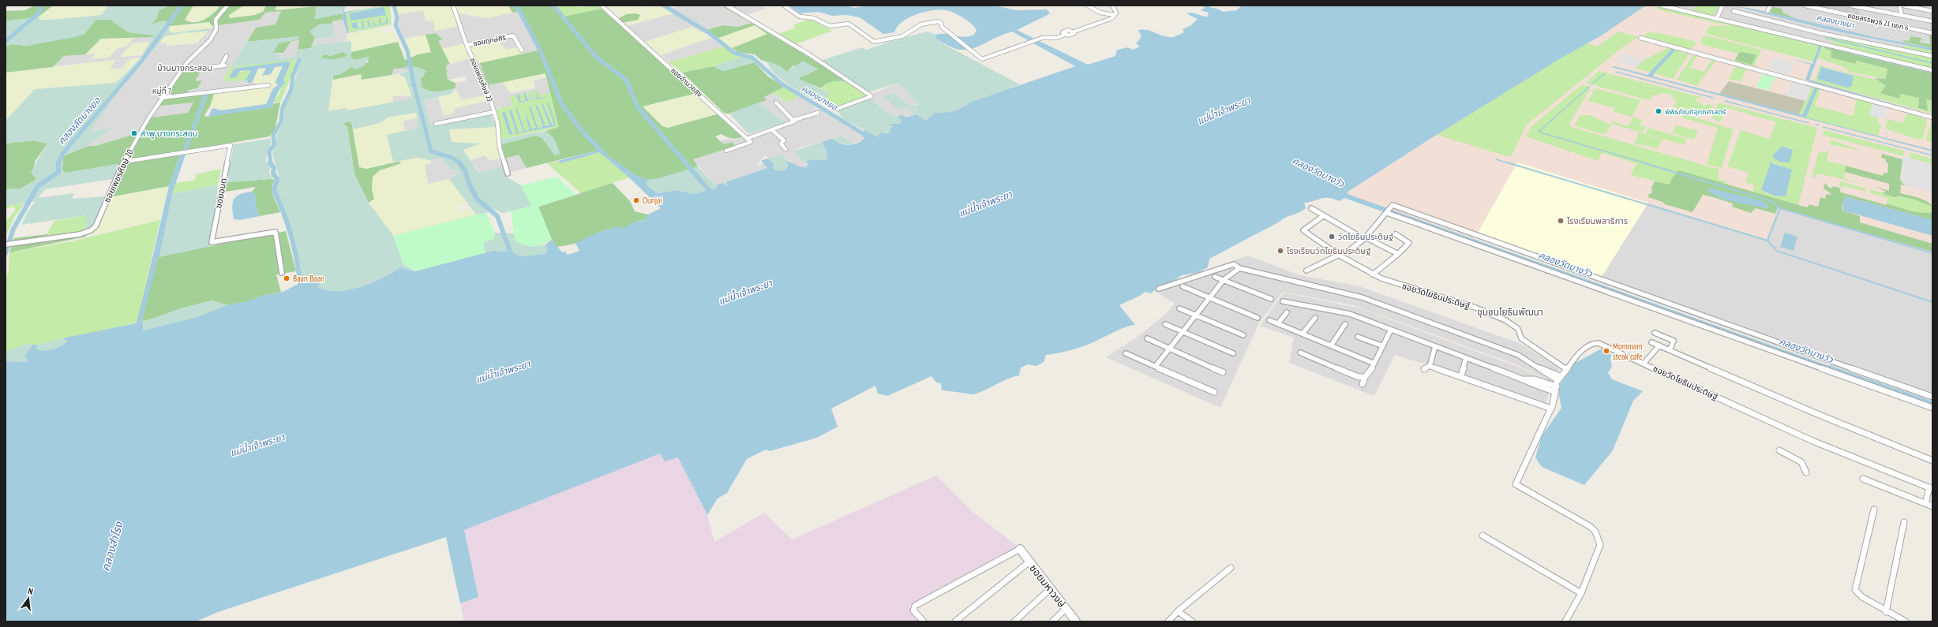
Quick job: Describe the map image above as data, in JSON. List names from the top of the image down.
{
  "streets": {
    "street": [
      "ซอยสรรพวุธ 21 แยก 6",
      "ซอยฤกษ์ศิริ",
      "ซอยเพชรหึงษ์ 22",
      "ซอยอำนวยสุข",
      "ซอยเพชรหึงษ์ 20",
      "ซอยอบต.",
      "ซอยวัดโยธินประดิษฐ์",
      "ซอยมหาวงษ์"
    ]
  },
  "crossings": [
    ["ซอยฤกษ์ศิริ", "ซอยเพชรหึงษ์ 22"],
    ["ซอยเพชรหึงษ์ 20", "ซอยอบต."]
  ],
  "districts": ["บ้านบางกระสอบ", "หมู่ที่ 7", "ชุมชนโยธินพัฒนา"],
  "water": [
    "คลองบางนา",
    "คลองบางยอ",
    "แม่น้ำเจ้าพระยา",
    "คลองลัดบางยอ",
    "คลองวัดบางวัว",
    "คลองสำโรง"
  ],
  "places": [
    "พิพิธภัณฑ์อุทกศาสตร์",
    "ลำพู บางกระสอบ",
    "Ounjai",
    "โรงเรียนพลาธิการ",
    "วัดโยธินประดิษฐ์",
    "โรงเรียนวัดโยธินประดิษฐ์",
    "Baan Baan",
    "Mommam steak cafe"
  ],
  "north": "top"
}
